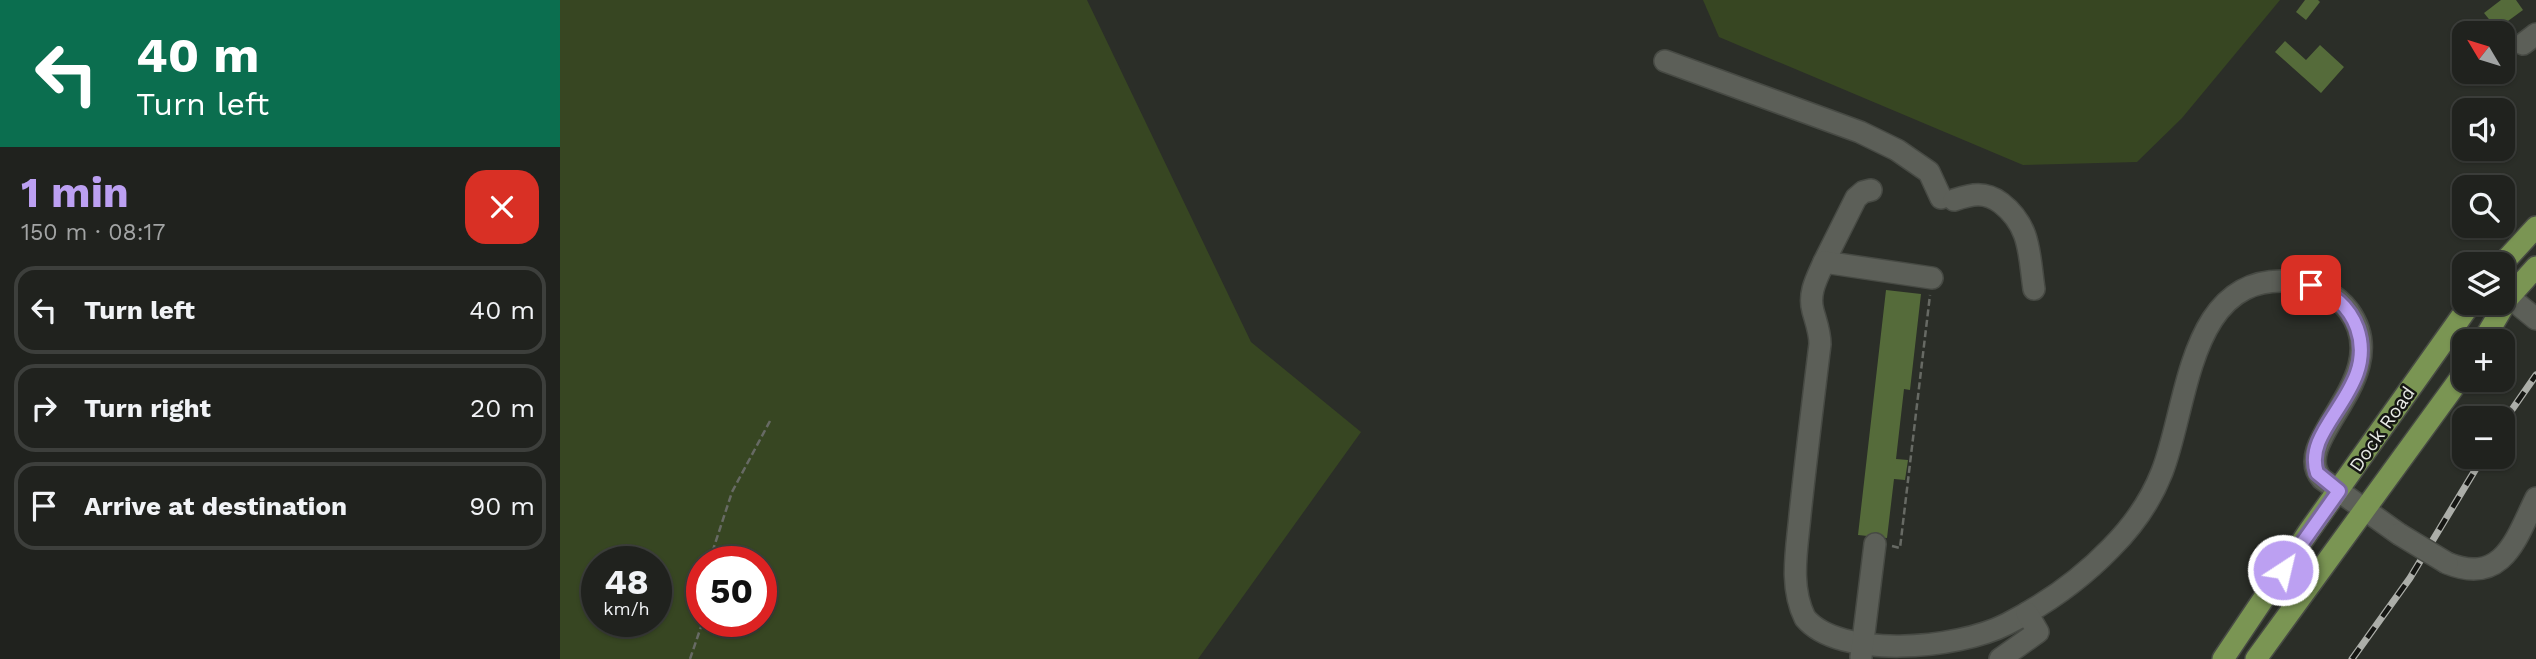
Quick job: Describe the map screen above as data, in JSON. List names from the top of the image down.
{
  "streets": {
    "main road": ["Dock Road"]
  },
  "north": "top left",
  "page": {
    "turn": ["40 m", "Turn left"],
    "map_buttons": ["+", "−"],
    "heading": ["1 min", "150 m · 08:17"],
    "list": [
      {
        "name": "Turn left",
        "value": "40 m"
      },
      {
        "name": "Turn right",
        "value": "20 m"
      },
      {
        "name": "Arrive at destination",
        "value": "90 m"
      }
    ],
    "speed": "48 km/h",
    "limit": "50"
  }
}
